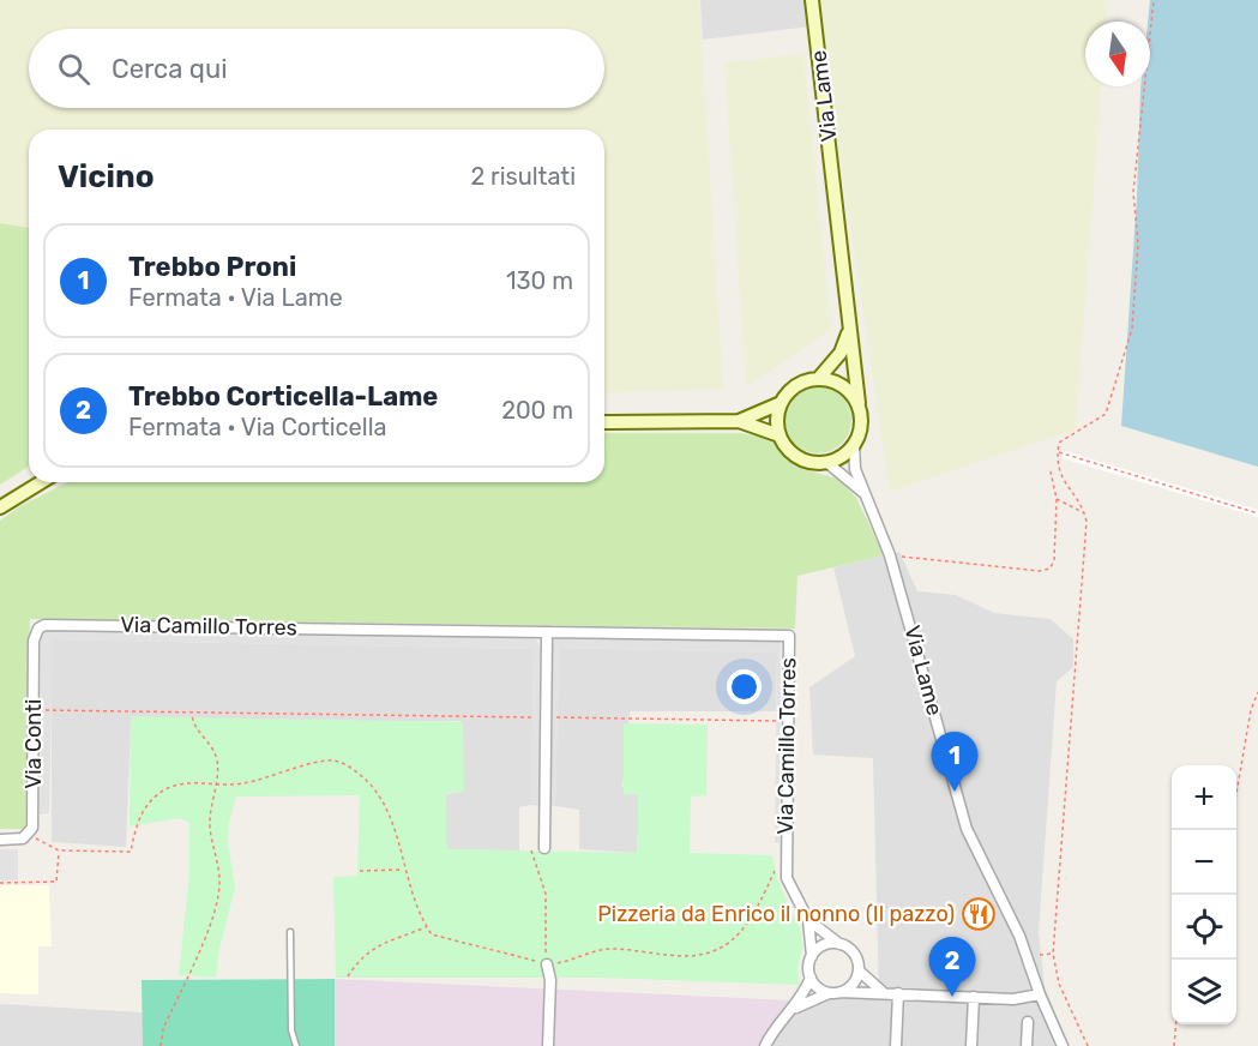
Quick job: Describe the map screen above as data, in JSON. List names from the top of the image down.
{
  "streets": {
    "street": ["Via Lame", "Via Camillo Torres", "Via Conti"]
  },
  "crossings": [
    ["Via Camillo Torres", "Via Conti"]
  ],
  "places": {
    "restaurant": ["Pizzeria da Enrico il nonno (Il pazzo)"]
  },
  "north": "bottom",
  "page": {
    "search": "Cerca qui",
    "heading": ["Vicino", "2 risultati"],
    "list": [
      {
        "mark": "1",
        "name": "Trebbo Proni",
        "note": "Fermata · Via Lame",
        "value": "130 m"
      },
      {
        "mark": "2",
        "name": "Trebbo Corticella-Lame",
        "note": "Fermata · Via Corticella",
        "value": "200 m"
      }
    ],
    "pins": ["1", "2"],
    "map_buttons": ["+", "−"]
  }
}
